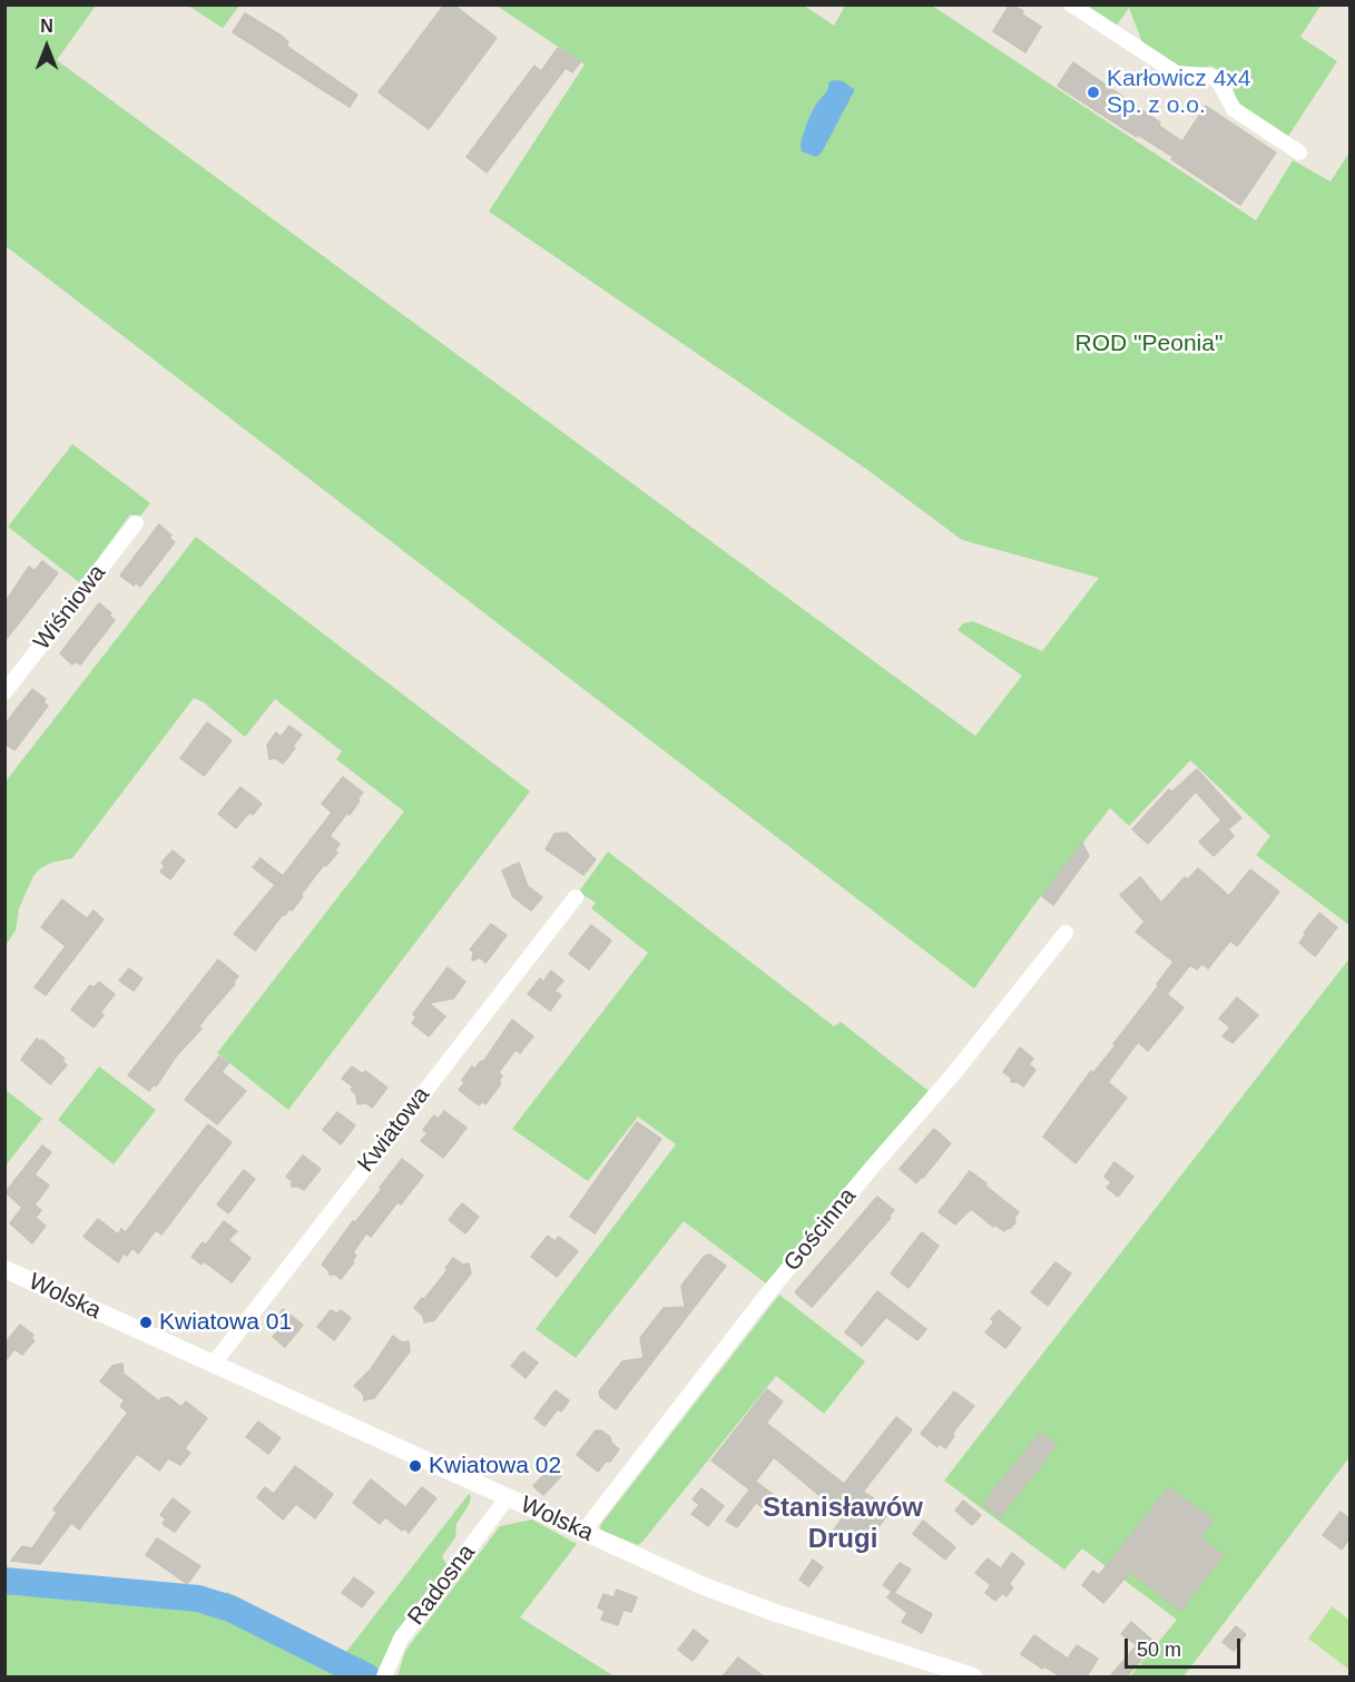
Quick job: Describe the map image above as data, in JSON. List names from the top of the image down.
{
  "streets": {
    "street": [
      "Wiśniowa",
      "Kwiatowa",
      "Gościnna",
      "Wolska",
      "Radosna"
    ]
  },
  "crossings": [
    ["Kwiatowa", "Wolska"],
    ["Gościnna", "Wolska"],
    ["Wolska", "Radosna"]
  ],
  "districts": ["Stanisławów Drugi"],
  "parks": ["ROD \"Peonia\""],
  "places": ["Karłowicz 4x4 Sp. z o.o.", "Kwiatowa 01", "Kwiatowa 02"],
  "scale_bar": "50 m",
  "north": "top"
}
